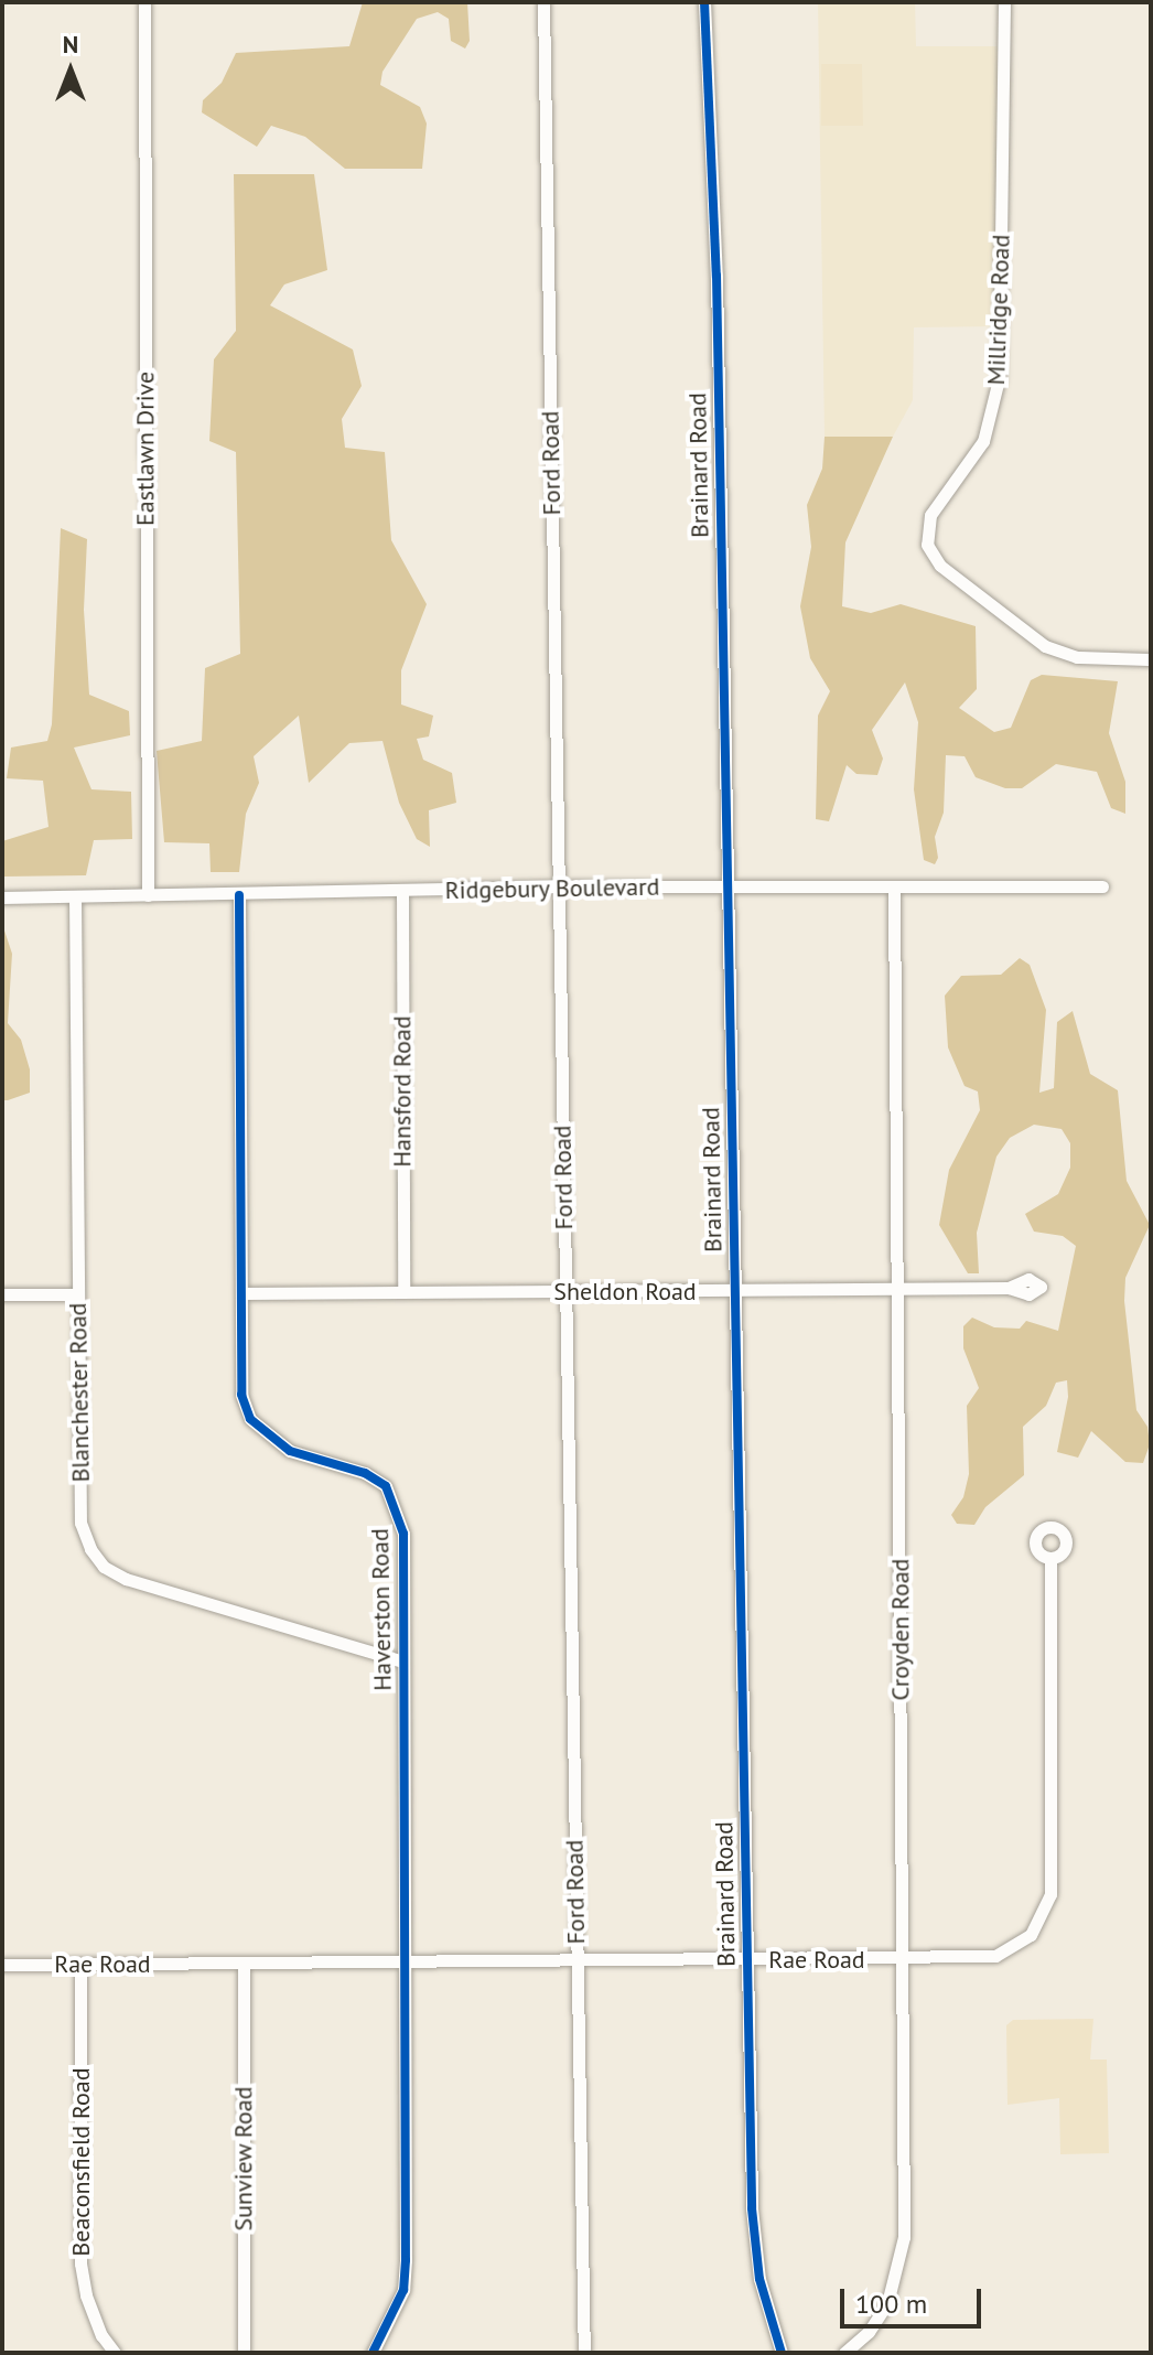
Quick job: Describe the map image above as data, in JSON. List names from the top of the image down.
{
  "streets": {
    "street": [
      "Millridge Road",
      "Eastlawn Drive",
      "Ford Road",
      "Brainard Road",
      "Ridgebury Boulevard",
      "Hansford Road",
      "Sheldon Road",
      "Blanchester Road",
      "Haverston Road",
      "Croyden Road",
      "Rae Road",
      "Sunview Road",
      "Beaconsfield Road"
    ]
  },
  "crossings": [
    ["Eastlawn Drive", "Ridgebury Boulevard"],
    ["Ford Road", "Ridgebury Boulevard"],
    ["Ford Road", "Sheldon Road"],
    ["Ford Road", "Rae Road"],
    ["Brainard Road", "Ridgebury Boulevard"],
    ["Brainard Road", "Sheldon Road"],
    ["Brainard Road", "Rae Road"],
    ["Ridgebury Boulevard", "Hansford Road"],
    ["Ridgebury Boulevard", "Blanchester Road"],
    ["Ridgebury Boulevard", "Haverston Road"],
    ["Ridgebury Boulevard", "Croyden Road"],
    ["Hansford Road", "Sheldon Road"],
    ["Sheldon Road", "Haverston Road"],
    ["Sheldon Road", "Croyden Road"],
    ["Blanchester Road", "Haverston Road"],
    ["Haverston Road", "Rae Road"],
    ["Croyden Road", "Rae Road"],
    ["Rae Road", "Sunview Road"],
    ["Rae Road", "Beaconsfield Road"]
  ],
  "scale_bar": "100 m",
  "north": "top"
}
